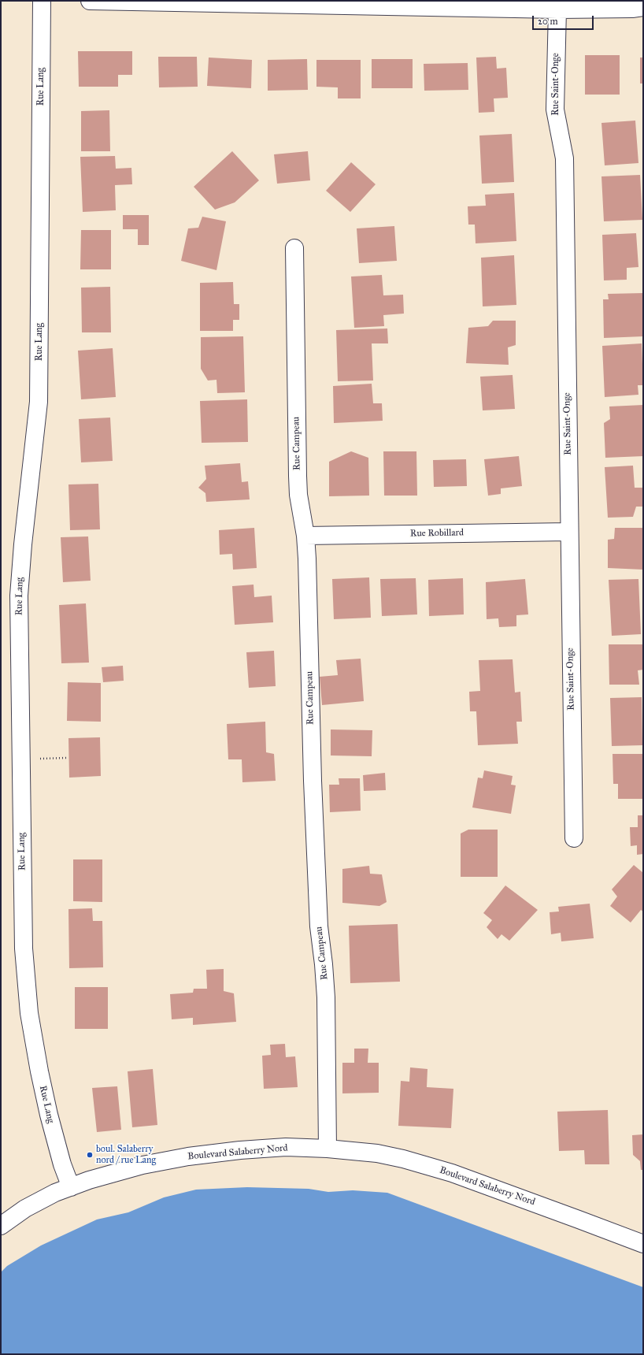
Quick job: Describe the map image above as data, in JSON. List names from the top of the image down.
{
  "streets": {
    "street": [
      "Rue Saint-Onge",
      "Rue Lang",
      "Rue Campeau",
      "Rue Robillard",
      "Boulevard Salaberry Nord"
    ]
  },
  "crossings": [
    ["Rue Saint-Onge", "Rue Robillard"],
    ["Rue Lang", "Boulevard Salaberry Nord"],
    ["Rue Campeau", "Rue Robillard"],
    ["Rue Campeau", "Boulevard Salaberry Nord"]
  ],
  "places": ["boul. Salaberry nord / rue Lang"],
  "scale_bar": "20 m"
}
